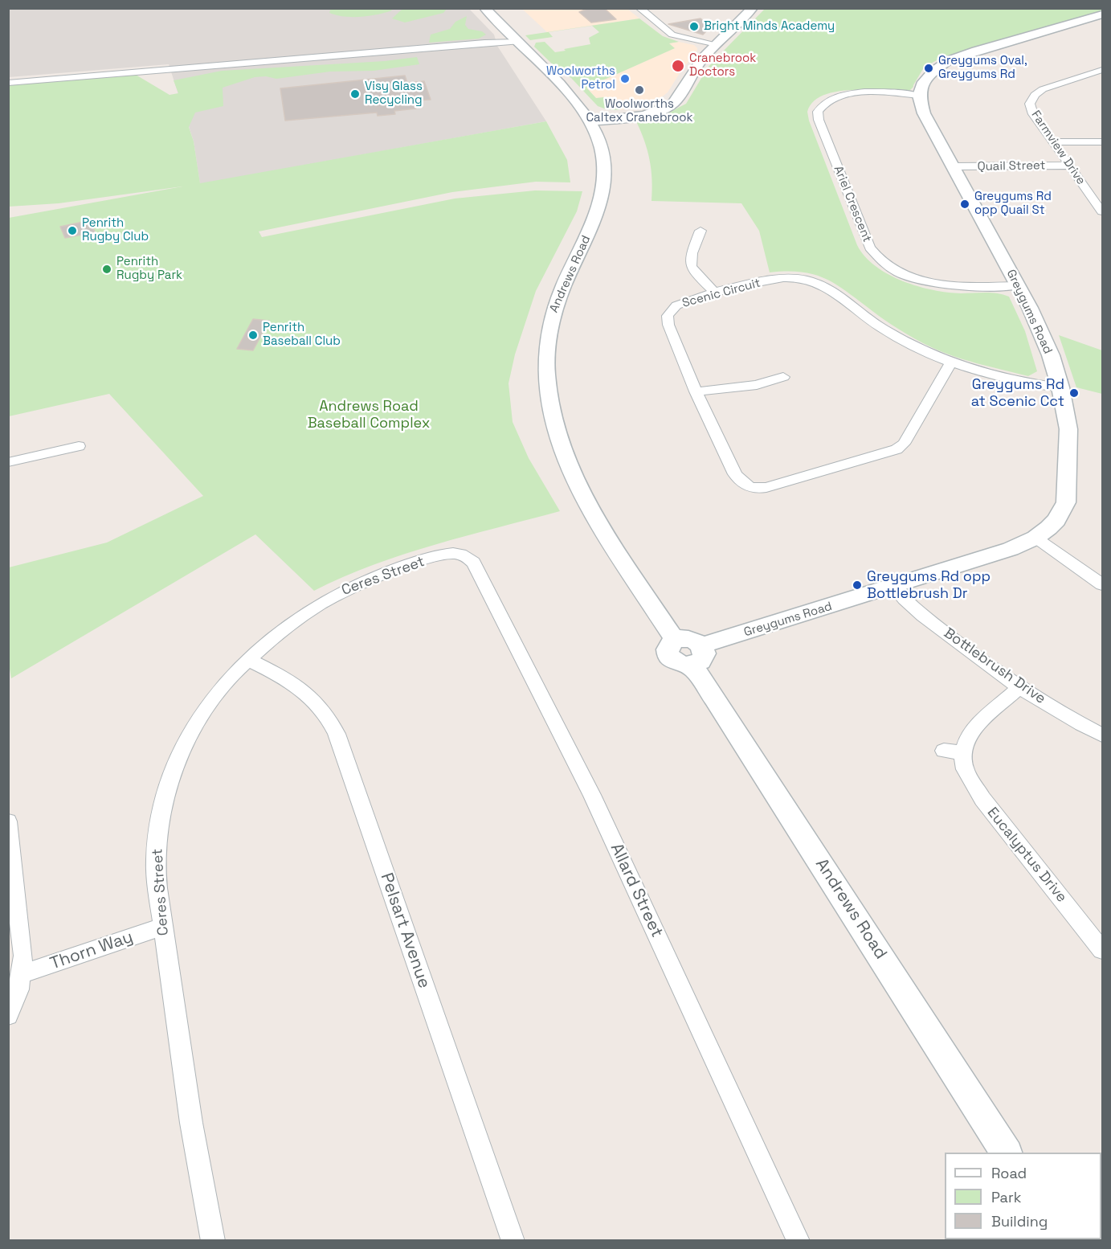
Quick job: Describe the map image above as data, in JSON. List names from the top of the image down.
{
  "streets": {
    "street": [
      "Farmview Drive",
      "Quail Street",
      "Ariel Crescent",
      "Andrews Road",
      "Scenic Circuit",
      "Greygums Road",
      "Ceres Street",
      "Bottlebrush Drive",
      "Eucalyptus Drive",
      "Allard Street",
      "Pelsart Avenue",
      "Thorn Way"
    ]
  },
  "crossings": [
    ["Farmview Drive", "Quail Street"],
    ["Quail Street", "Greygums Road"],
    ["Ariel Crescent", "Greygums Road"],
    ["Andrews Road", "Greygums Road"],
    ["Scenic Circuit", "Greygums Road"],
    ["Greygums Road", "Bottlebrush Drive"],
    ["Ceres Street", "Allard Street"],
    ["Ceres Street", "Pelsart Avenue"],
    ["Ceres Street", "Thorn Way"]
  ],
  "parks": ["Andrews Road Baseball Complex"],
  "places": [
    "Bright Minds Academy",
    "Cranebrook Doctors",
    "Greygums Oval, Greygums Rd",
    "Woolworths Petrol",
    "Woolworths Caltex Cranebrook",
    "Visy Glass Recycling",
    "Greygums Rd opp Quail St",
    "Penrith Rugby Club",
    "Penrith Rugby Park",
    "Penrith Baseball Club",
    "Greygums Rd at Scenic Cct",
    "Greygums Rd opp Bottlebrush Dr"
  ],
  "legend": ["Road", "Park", "Building"]
}
